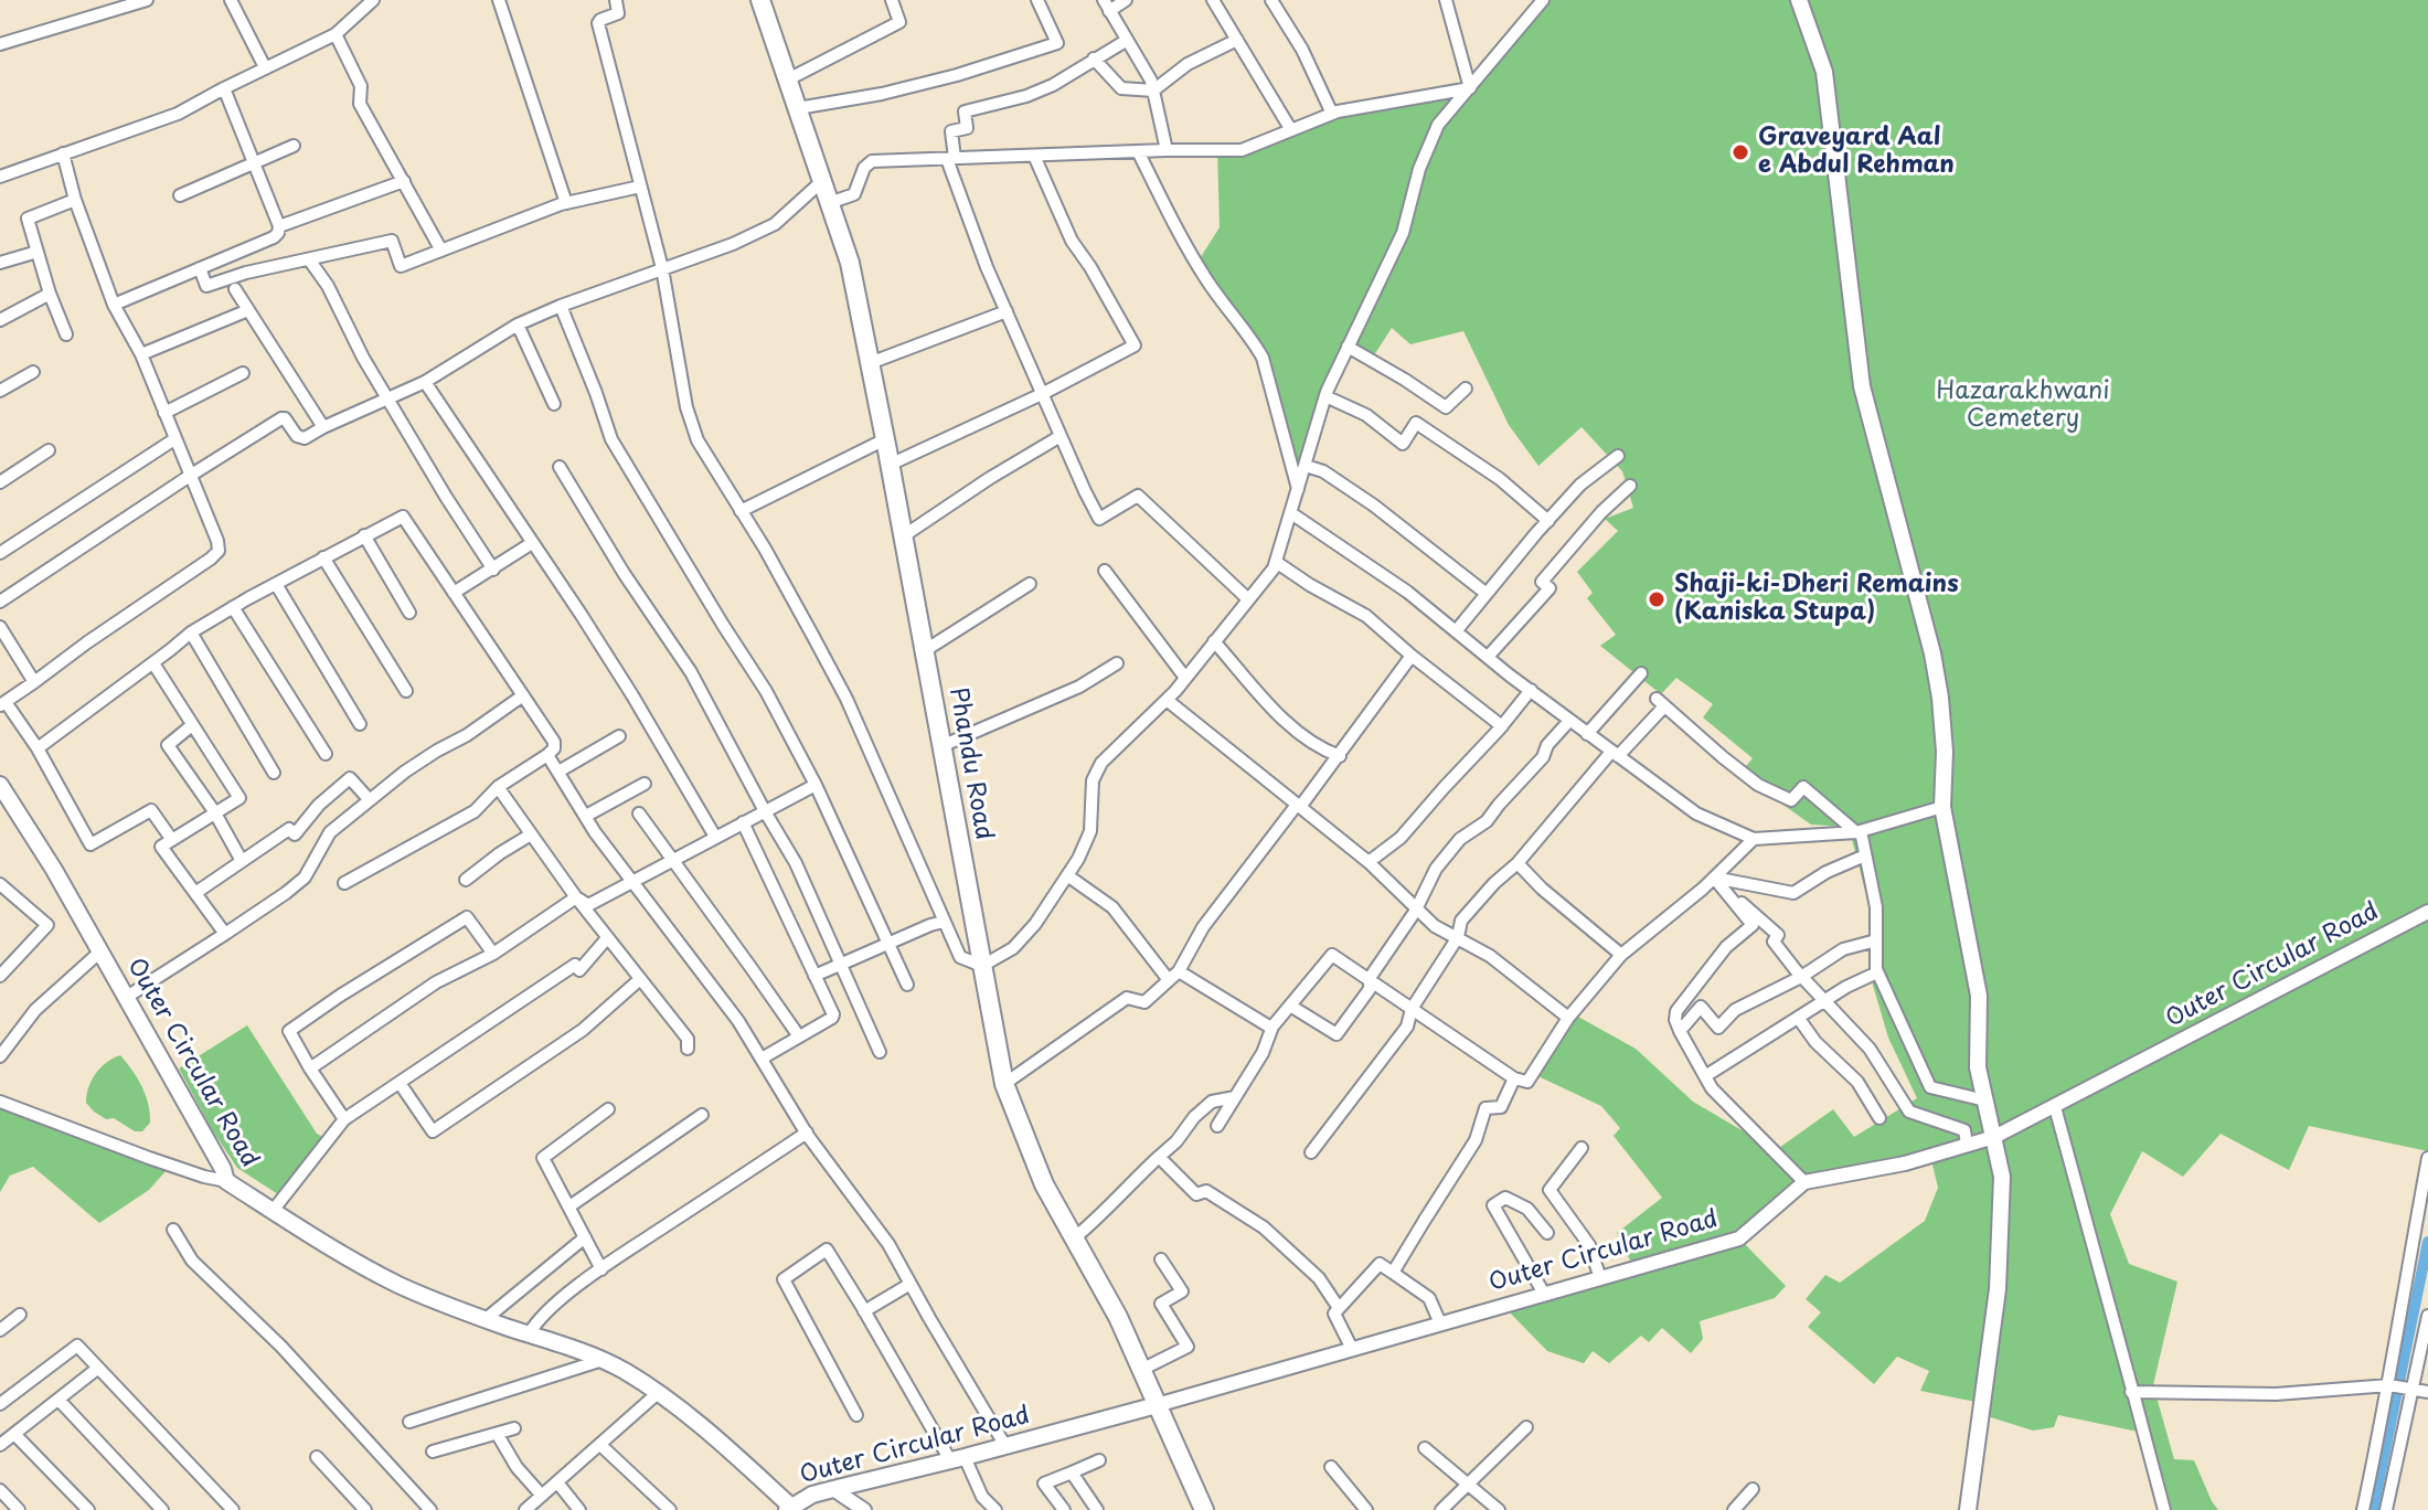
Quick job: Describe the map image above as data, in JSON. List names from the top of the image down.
{
  "streets": {
    "main road": ["Phandu Road", "Outer Circular Road"]
  },
  "crossings": [
    ["Phandu Road", "Outer Circular Road"]
  ],
  "parks": ["Hazarakhwani Cemetery"],
  "places": ["Graveyard Aal e Abdul Rehman", "Shaji-ki-Dheri Remains (Kaniska Stupa)"]
}
